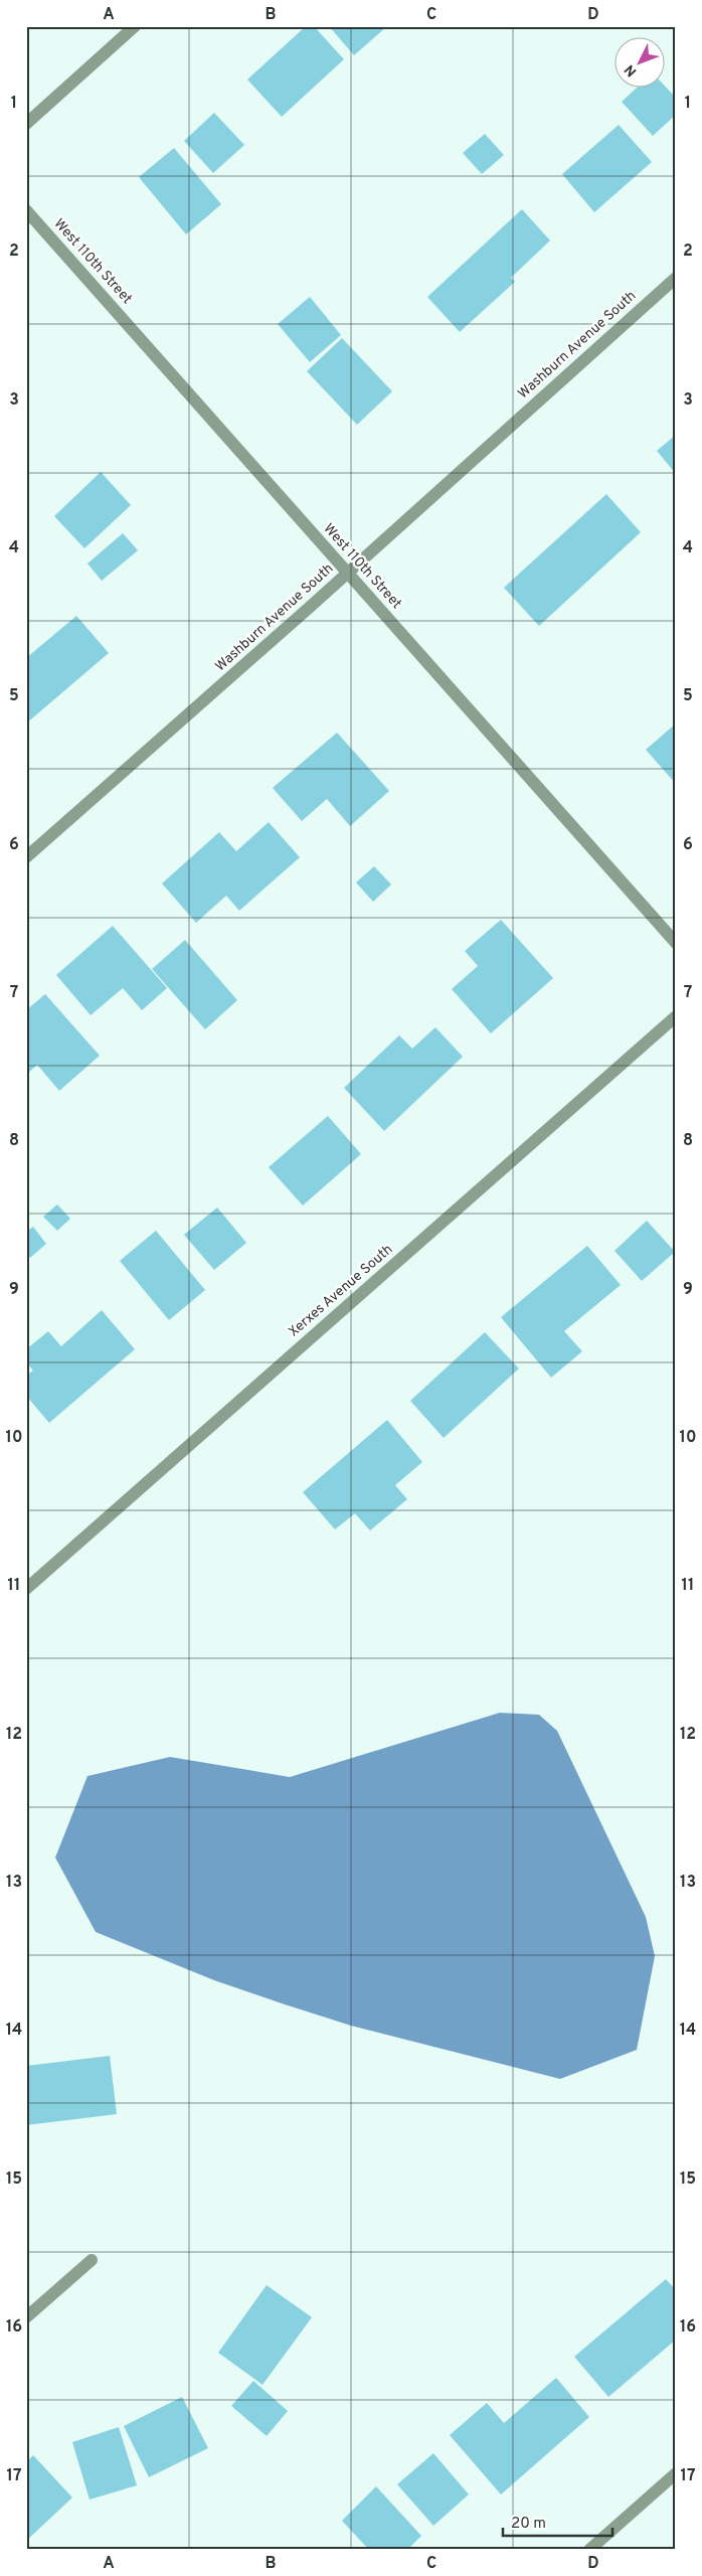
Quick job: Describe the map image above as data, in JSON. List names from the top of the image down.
{
  "streets": {
    "street": ["West 110th Street", "Washburn Avenue South", "Xerxes Avenue South"]
  },
  "crossings": [
    ["West 110th Street", "Washburn Avenue South"]
  ],
  "scale_bar": "20 m",
  "north": "bottom left",
  "grid": {
    "columns": [
      "A",
      "B",
      "C",
      "D"
    ],
    "rows": [
      "1",
      "2",
      "3",
      "4",
      "5",
      "6",
      "7",
      "8",
      "9",
      "10",
      "11",
      "12",
      "13",
      "14",
      "15",
      "16",
      "17"
    ]
  }
}
